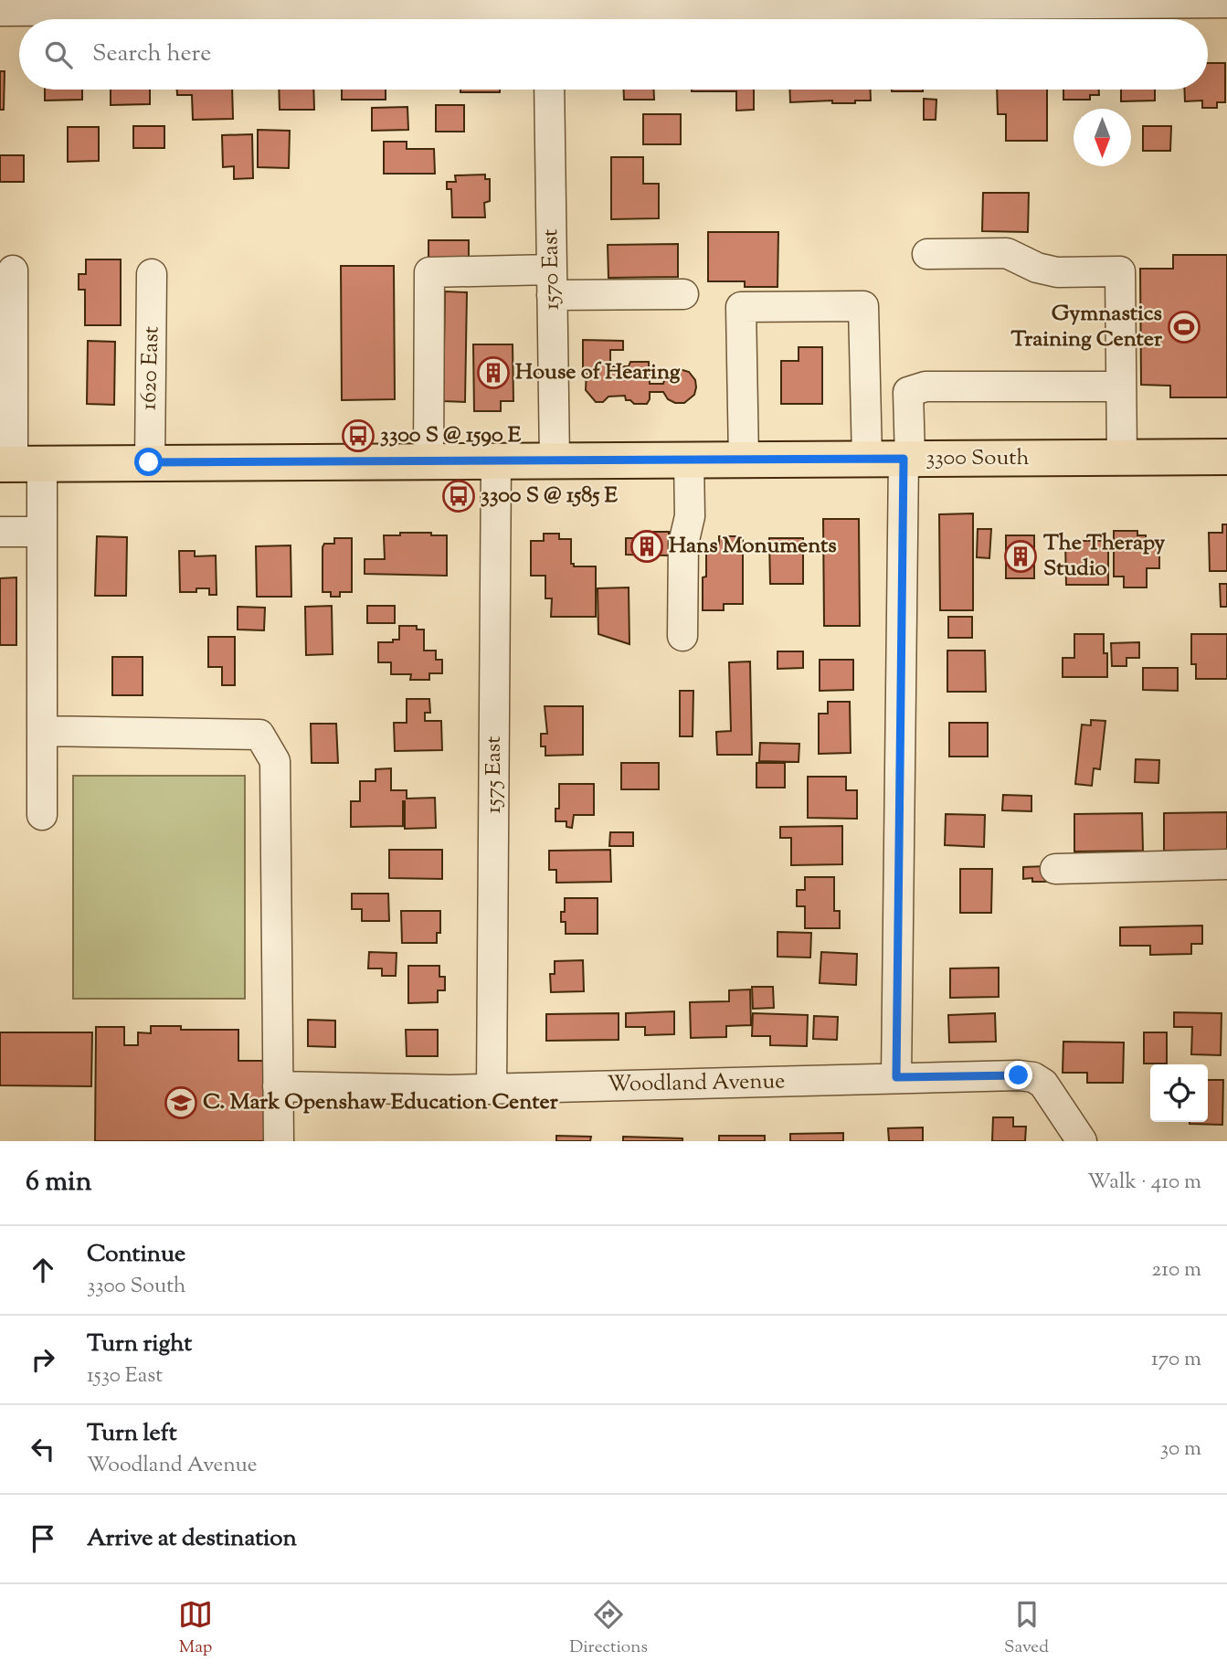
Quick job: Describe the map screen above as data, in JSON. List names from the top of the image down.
{
  "streets": {
    "main road": ["3300 South"],
    "street": [
      "1570 East",
      "1620 East",
      "1575 East",
      "Woodland Avenue"
    ]
  },
  "crossings": [
    ["1570 East", "3300 South"],
    ["1620 East", "3300 South"],
    ["3300 South", "1575 East"],
    ["1575 East", "Woodland Avenue"]
  ],
  "places": {
    "sports": ["Gymnastics Training Center"],
    "building": ["House of Hearing", "Hans Monuments", "The Therapy Studio"],
    "bus stop": ["3300 S @ 1590 E", "3300 S @ 1585 E"],
    "school or university": ["C. Mark Openshaw Education Center"]
  },
  "north": "bottom",
  "page": {
    "search": "Search here",
    "heading": ["6 min", "Walk · 410 m"],
    "list": [
      ["Continue", "3300 South", "210 m"],
      ["Turn right", "1530 East", "170 m"],
      ["Turn left", "Woodland Avenue", "30 m"],
      "Arrive at destination"
    ],
    "nav": ["Map", "Directions", "Saved"]
  }
}
